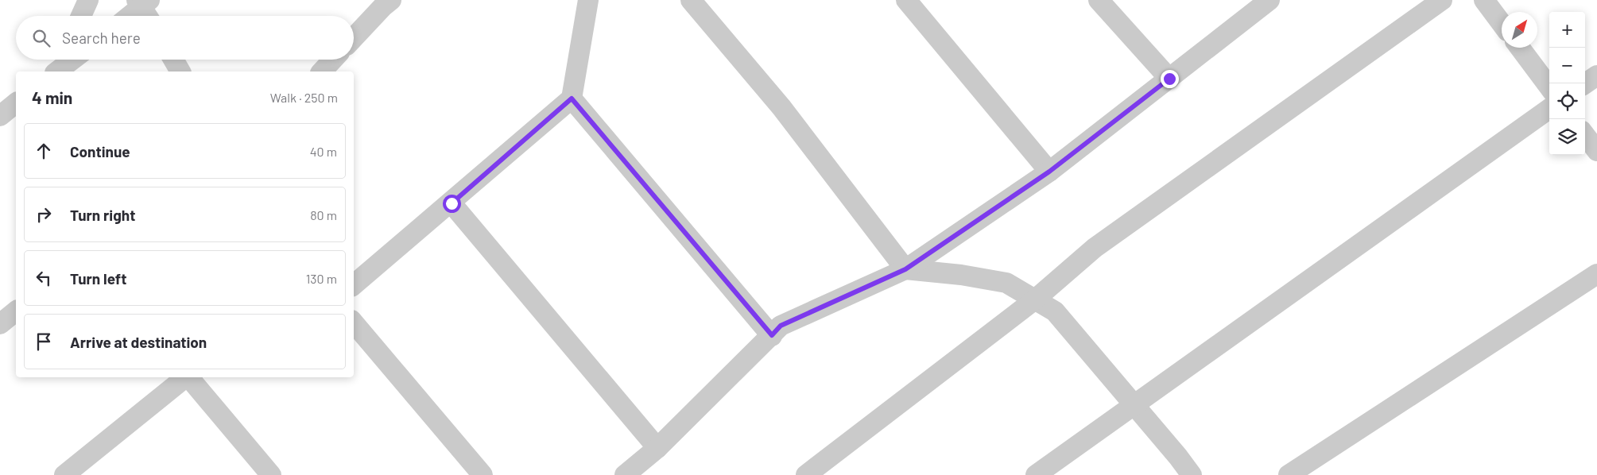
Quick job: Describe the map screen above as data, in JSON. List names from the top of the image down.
{
  "north": "top right",
  "page": {
    "map_buttons": ["+", "−"],
    "search": "Search here",
    "heading": ["4 min", "Walk · 250 m"],
    "list": [
      ["Continue", "40 m"],
      ["Turn right", "80 m"],
      ["Turn left", "130 m"],
      "Arrive at destination"
    ]
  }
}
